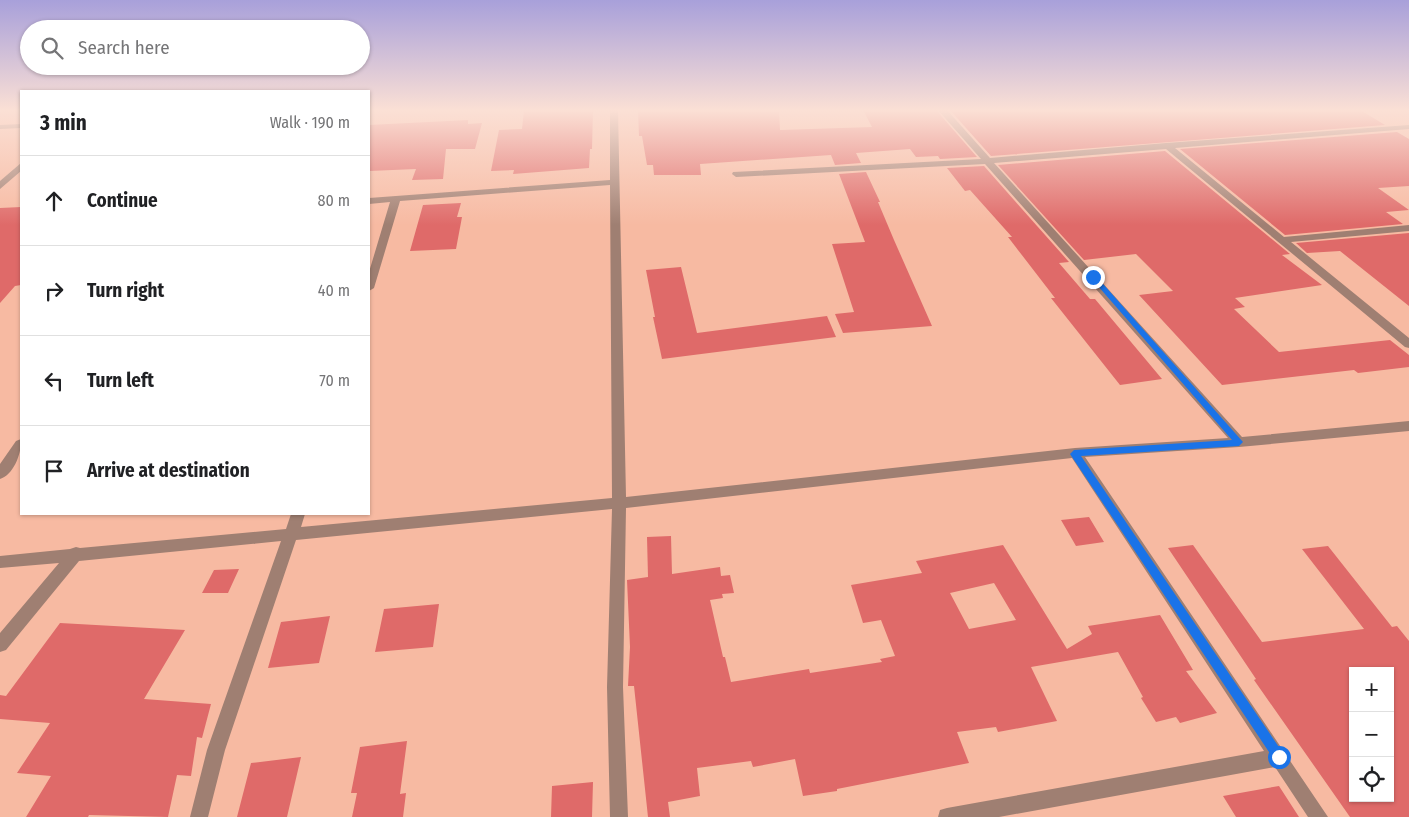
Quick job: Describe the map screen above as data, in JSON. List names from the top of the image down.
{
  "page": {
    "search": "Search here",
    "heading": ["3 min", "Walk · 190 m"],
    "list": [
      ["Continue", "80 m"],
      ["Turn right", "40 m"],
      ["Turn left", "70 m"],
      "Arrive at destination"
    ],
    "map_buttons": ["+", "−"]
  }
}
